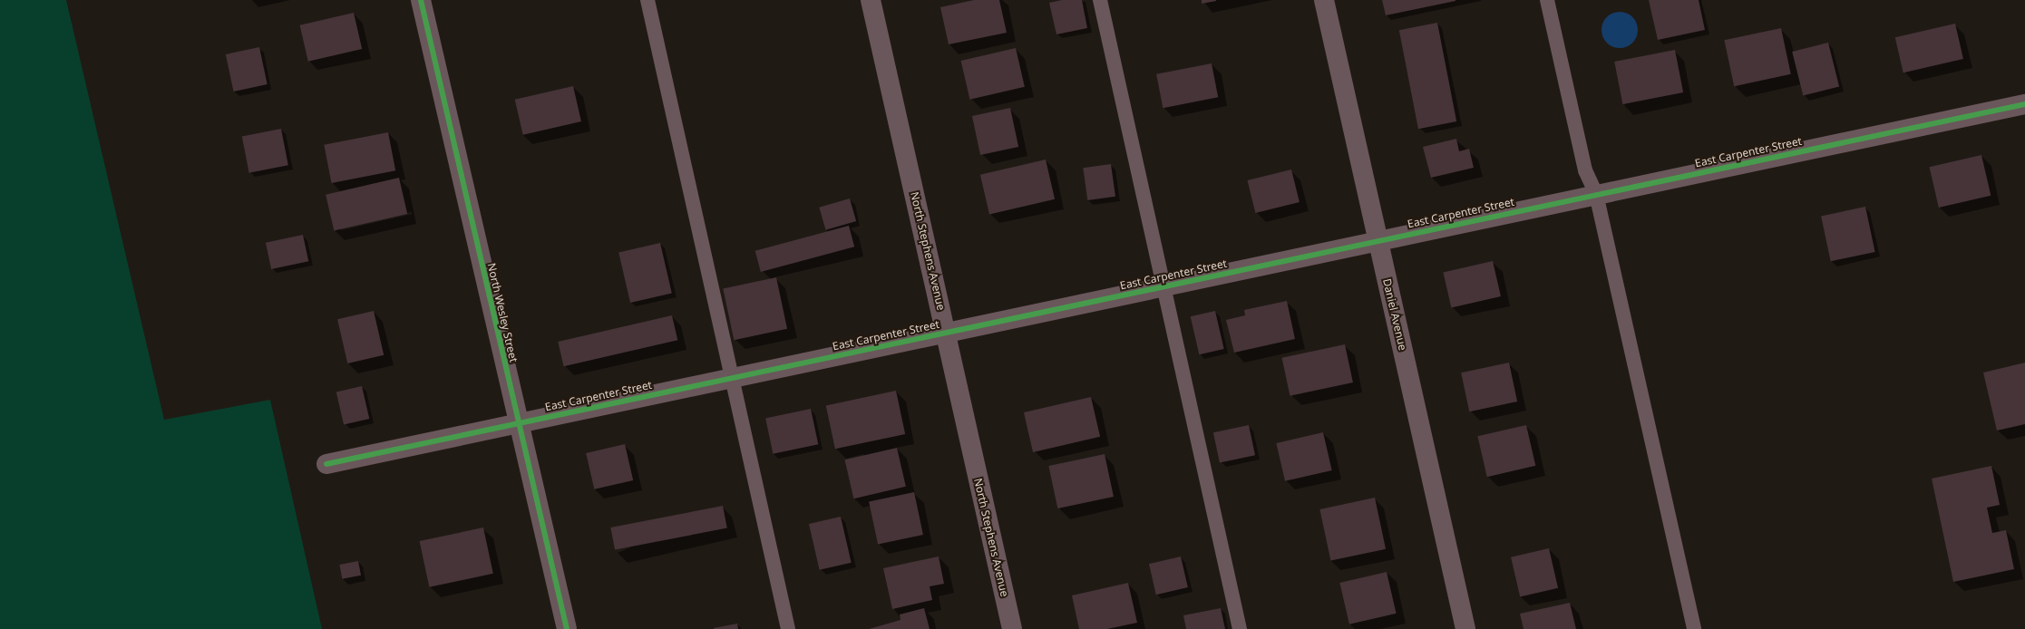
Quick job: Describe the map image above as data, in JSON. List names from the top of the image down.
{
  "streets": {
    "street": [
      "East Carpenter Street",
      "North Stephens Avenue",
      "North Wesley Street",
      "Daniel Avenue"
    ]
  },
  "crossings": [
    ["East Carpenter Street", "North Stephens Avenue"],
    ["East Carpenter Street", "North Wesley Street"],
    ["East Carpenter Street", "Daniel Avenue"]
  ]
}
